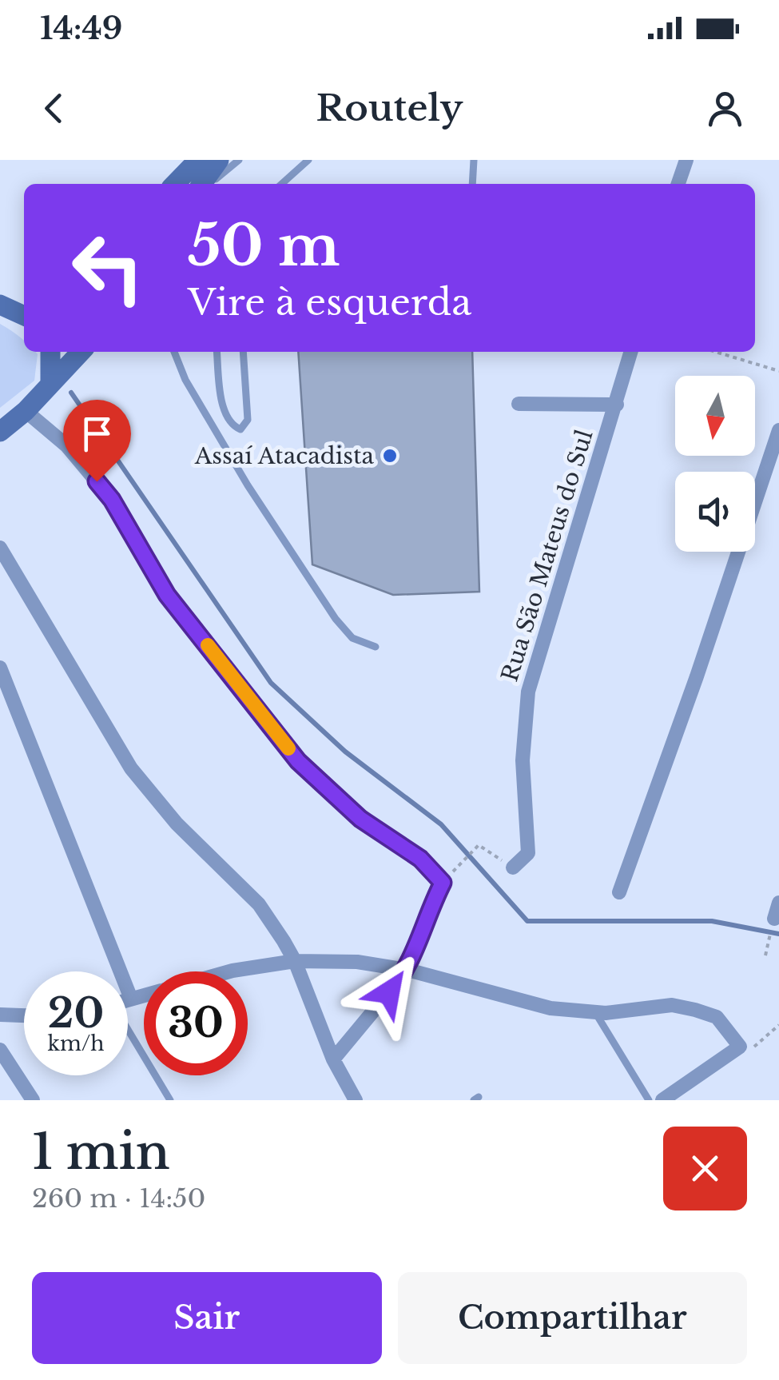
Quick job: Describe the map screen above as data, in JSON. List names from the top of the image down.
{
  "streets": {
    "street": ["Rua São Mateus do Sul"]
  },
  "places": ["Assaí Atacadista"],
  "north": "bottom",
  "page": {
    "status": "14:49",
    "header": "Routely",
    "turn": ["50 m", "Vire à esquerda"],
    "speed": "20 km/h",
    "limit": "30",
    "heading": ["1 min", "260 m · 14:50"],
    "buttons": ["Sair", "Compartilhar"]
  }
}
